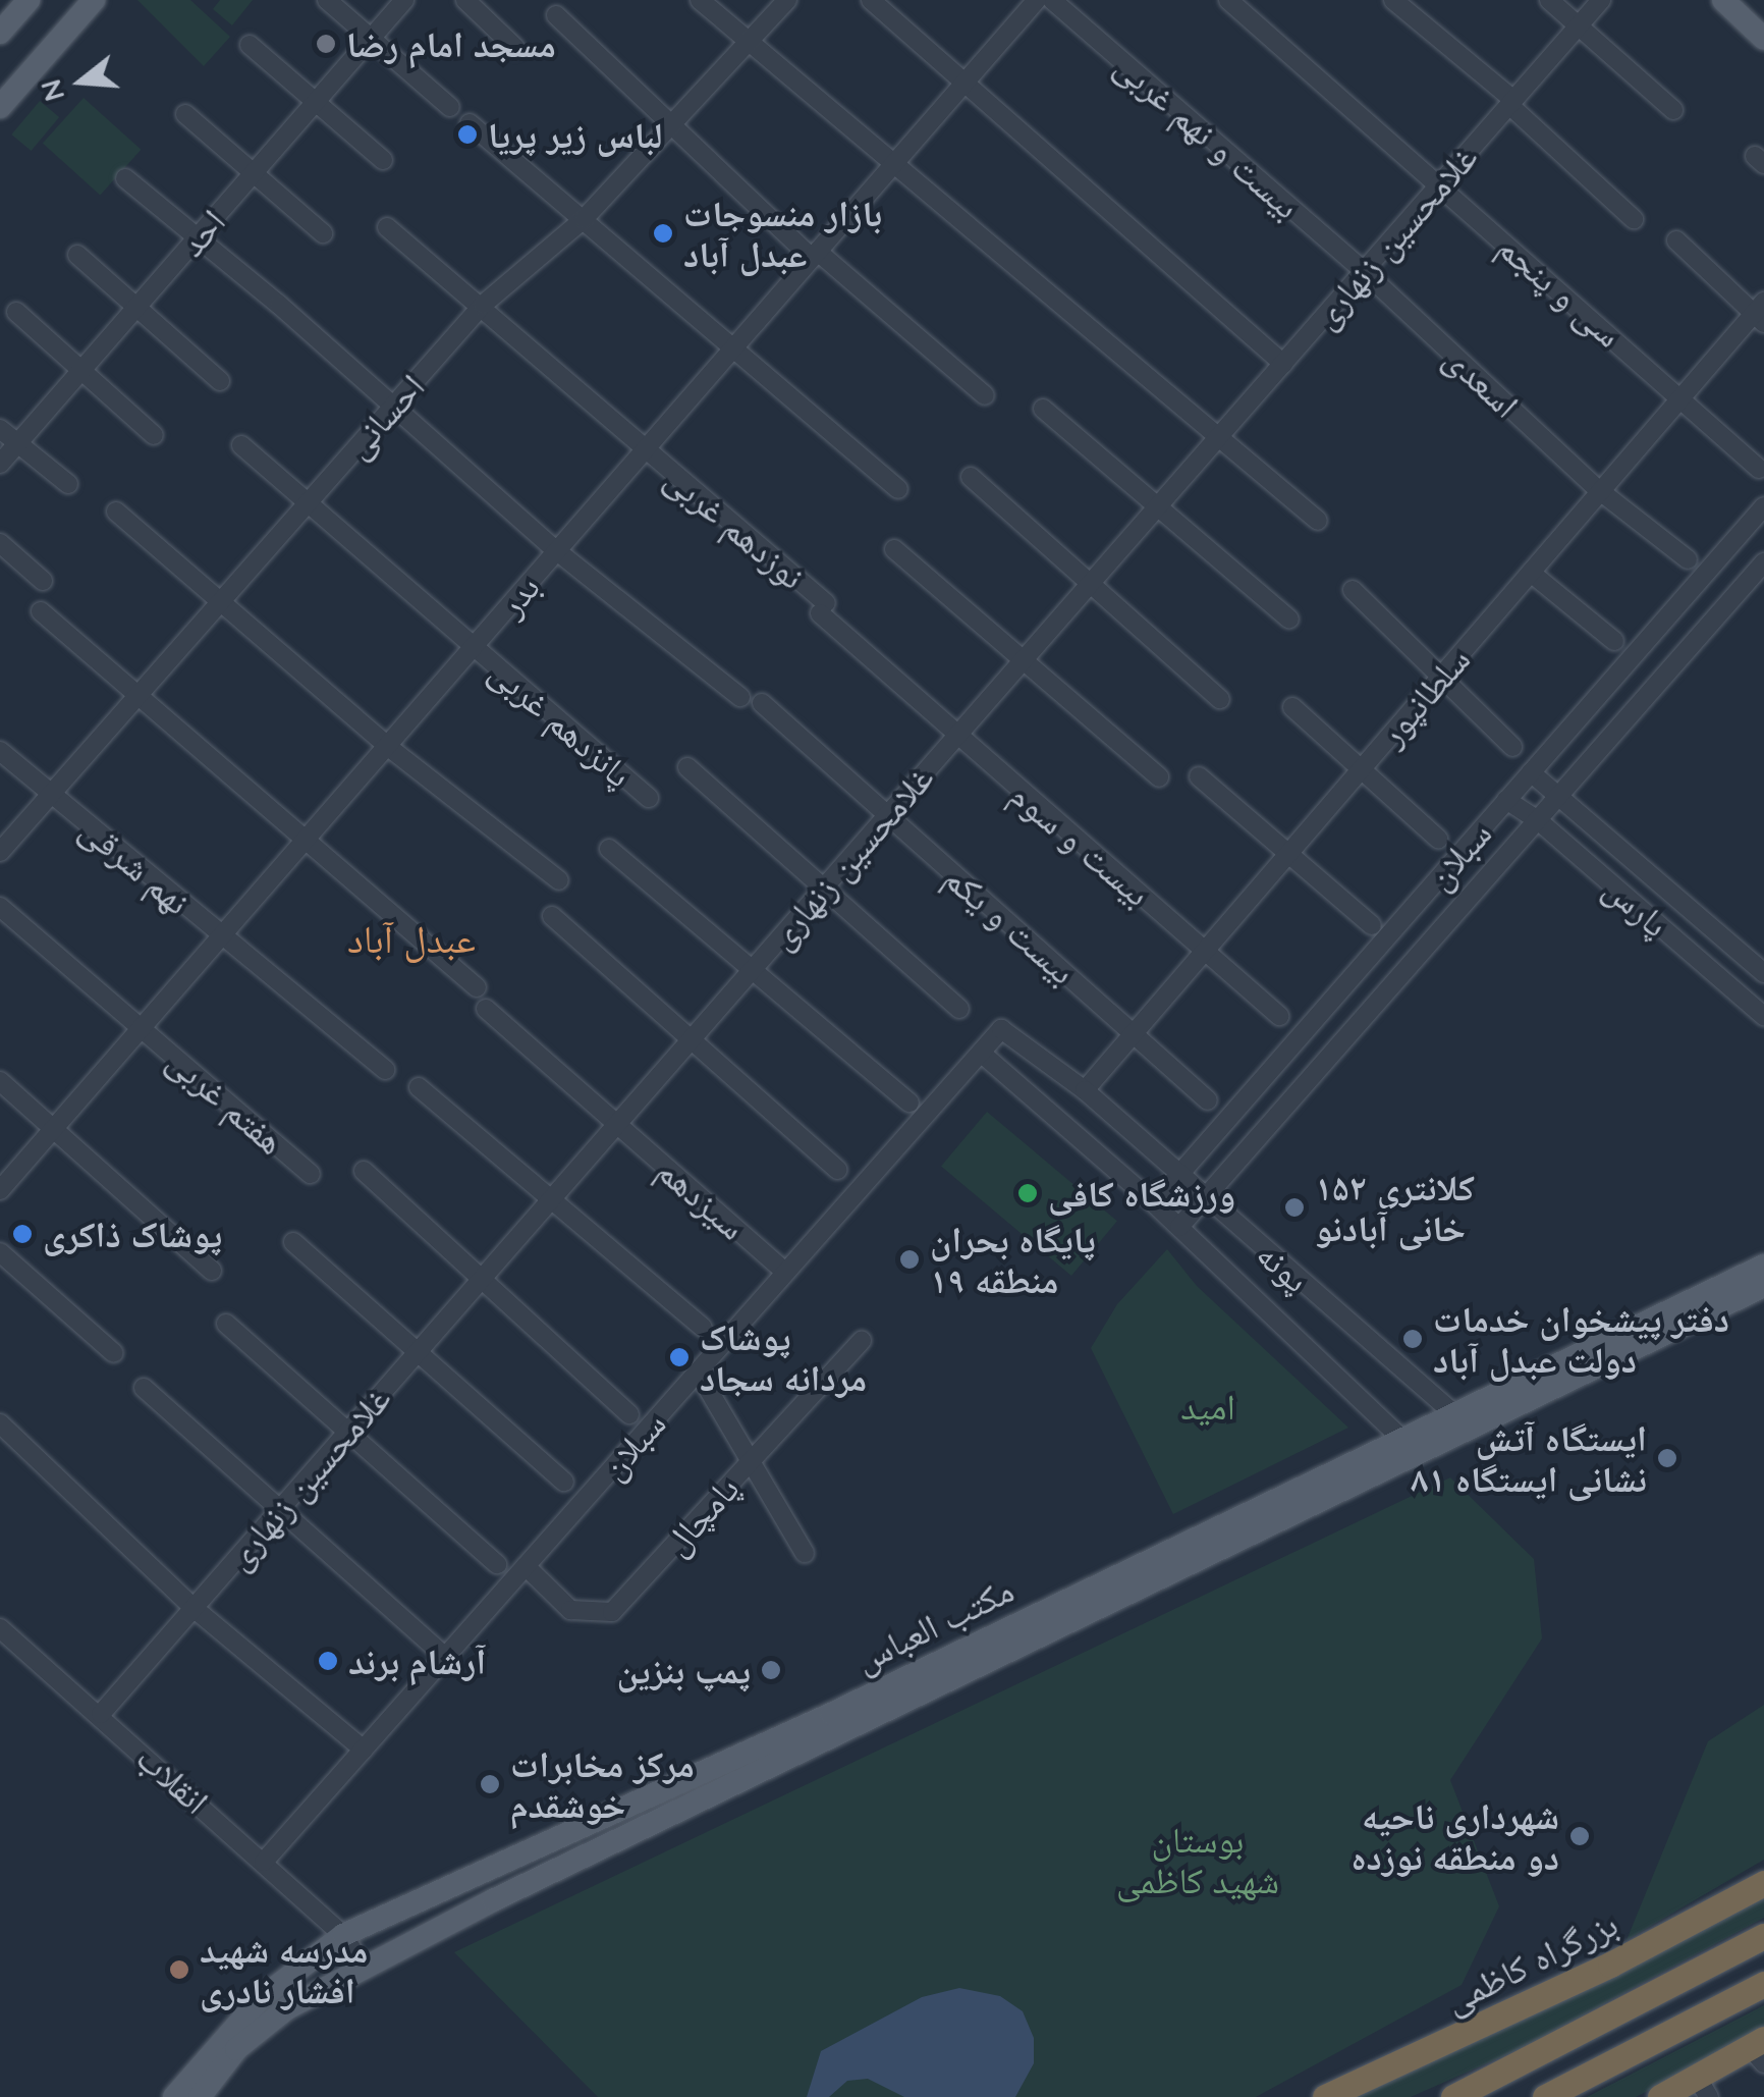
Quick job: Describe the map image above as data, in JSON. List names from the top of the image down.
{
  "streets": {
    "highway": ["بزرگراه کاظمی"],
    "main road": ["مکتب العباس"],
    "street": [
      "بیست و نهم غربی",
      "احد",
      "غلامحسین زنهاری",
      "سی و پنجم",
      "اسعدی",
      "احسانی",
      "نوزدهم غربی",
      "بدر",
      "سلطانپور",
      "پانزدهم غربی",
      "بیست و سوم",
      "سبلان",
      "نهم شرقی",
      "پارس",
      "بیست و یکم",
      "هفتم غربی",
      "سیزدهم",
      "پونه",
      "پامچال",
      "انقلاب"
    ]
  },
  "crossings": [
    ["بیست و نهم غربی", "غلامحسین زنهاری"],
    ["بیست و نهم غربی", "اسعدی"],
    ["غلامحسین زنهاری", "سی و پنجم"],
    ["غلامحسین زنهاری", "اسعدی"],
    ["غلامحسین زنهاری", "نوزدهم غربی"],
    ["غلامحسین زنهاری", "بیست و سوم"],
    ["غلامحسین زنهاری", "بیست و یکم"],
    ["غلامحسین زنهاری", "سیزدهم"],
    ["غلامحسین زنهاری", "انقلاب"],
    ["سی و پنجم", "سلطانپور"],
    ["اسعدی", "سلطانپور"],
    ["احسانی", "نوزدهم غربی"],
    ["احسانی", "پانزدهم غربی"],
    ["احسانی", "نهم شرقی"],
    ["نوزدهم غربی", "بدر"],
    ["نوزدهم غربی", "بیست و سوم"],
    ["بدر", "پانزدهم غربی"],
    ["بدر", "نهم شرقی"],
    ["بدر", "هفتم غربی"],
    ["سلطانپور", "بیست و سوم"],
    ["سلطانپور", "بیست و یکم"],
    ["سلطانپور", "پونه"],
    ["سبلان", "پارس"],
    ["سبلان", "سیزدهم"],
    ["سبلان", "پونه"],
    ["سبلان", "پامچال"],
    ["سبلان", "انقلاب"],
    ["پونه", "مکتب العباس"],
    ["مکتب العباس", "انقلاب"]
  ],
  "districts": ["عبدل آباد"],
  "parks": ["امید", "بوستان شهید کاظمی"],
  "places": [
    "مسجد امام رضا",
    "لباس زیر پریا",
    "بازار منسوجات عبدل آباد",
    "ورزشگاه کافی",
    "کلانتری ۱۵۲ خانی آبادنو",
    "پوشاک ذاکری",
    "پایگاه بحران منطقه ۱۹",
    "دفتر پیشخوان خدمات دولت عبدل آباد",
    "پوشاک مردانه سجاد",
    "ایستگاه آتش نشانی ایستگاه ۸۱",
    "آرشام برند",
    "پمپ بنزین",
    "مرکز مخابرات خوشقدم",
    "شهرداری ناحیه دو منطقه نوزده",
    "مدرسه شهید افشار نادری"
  ],
  "north": "left"
}
